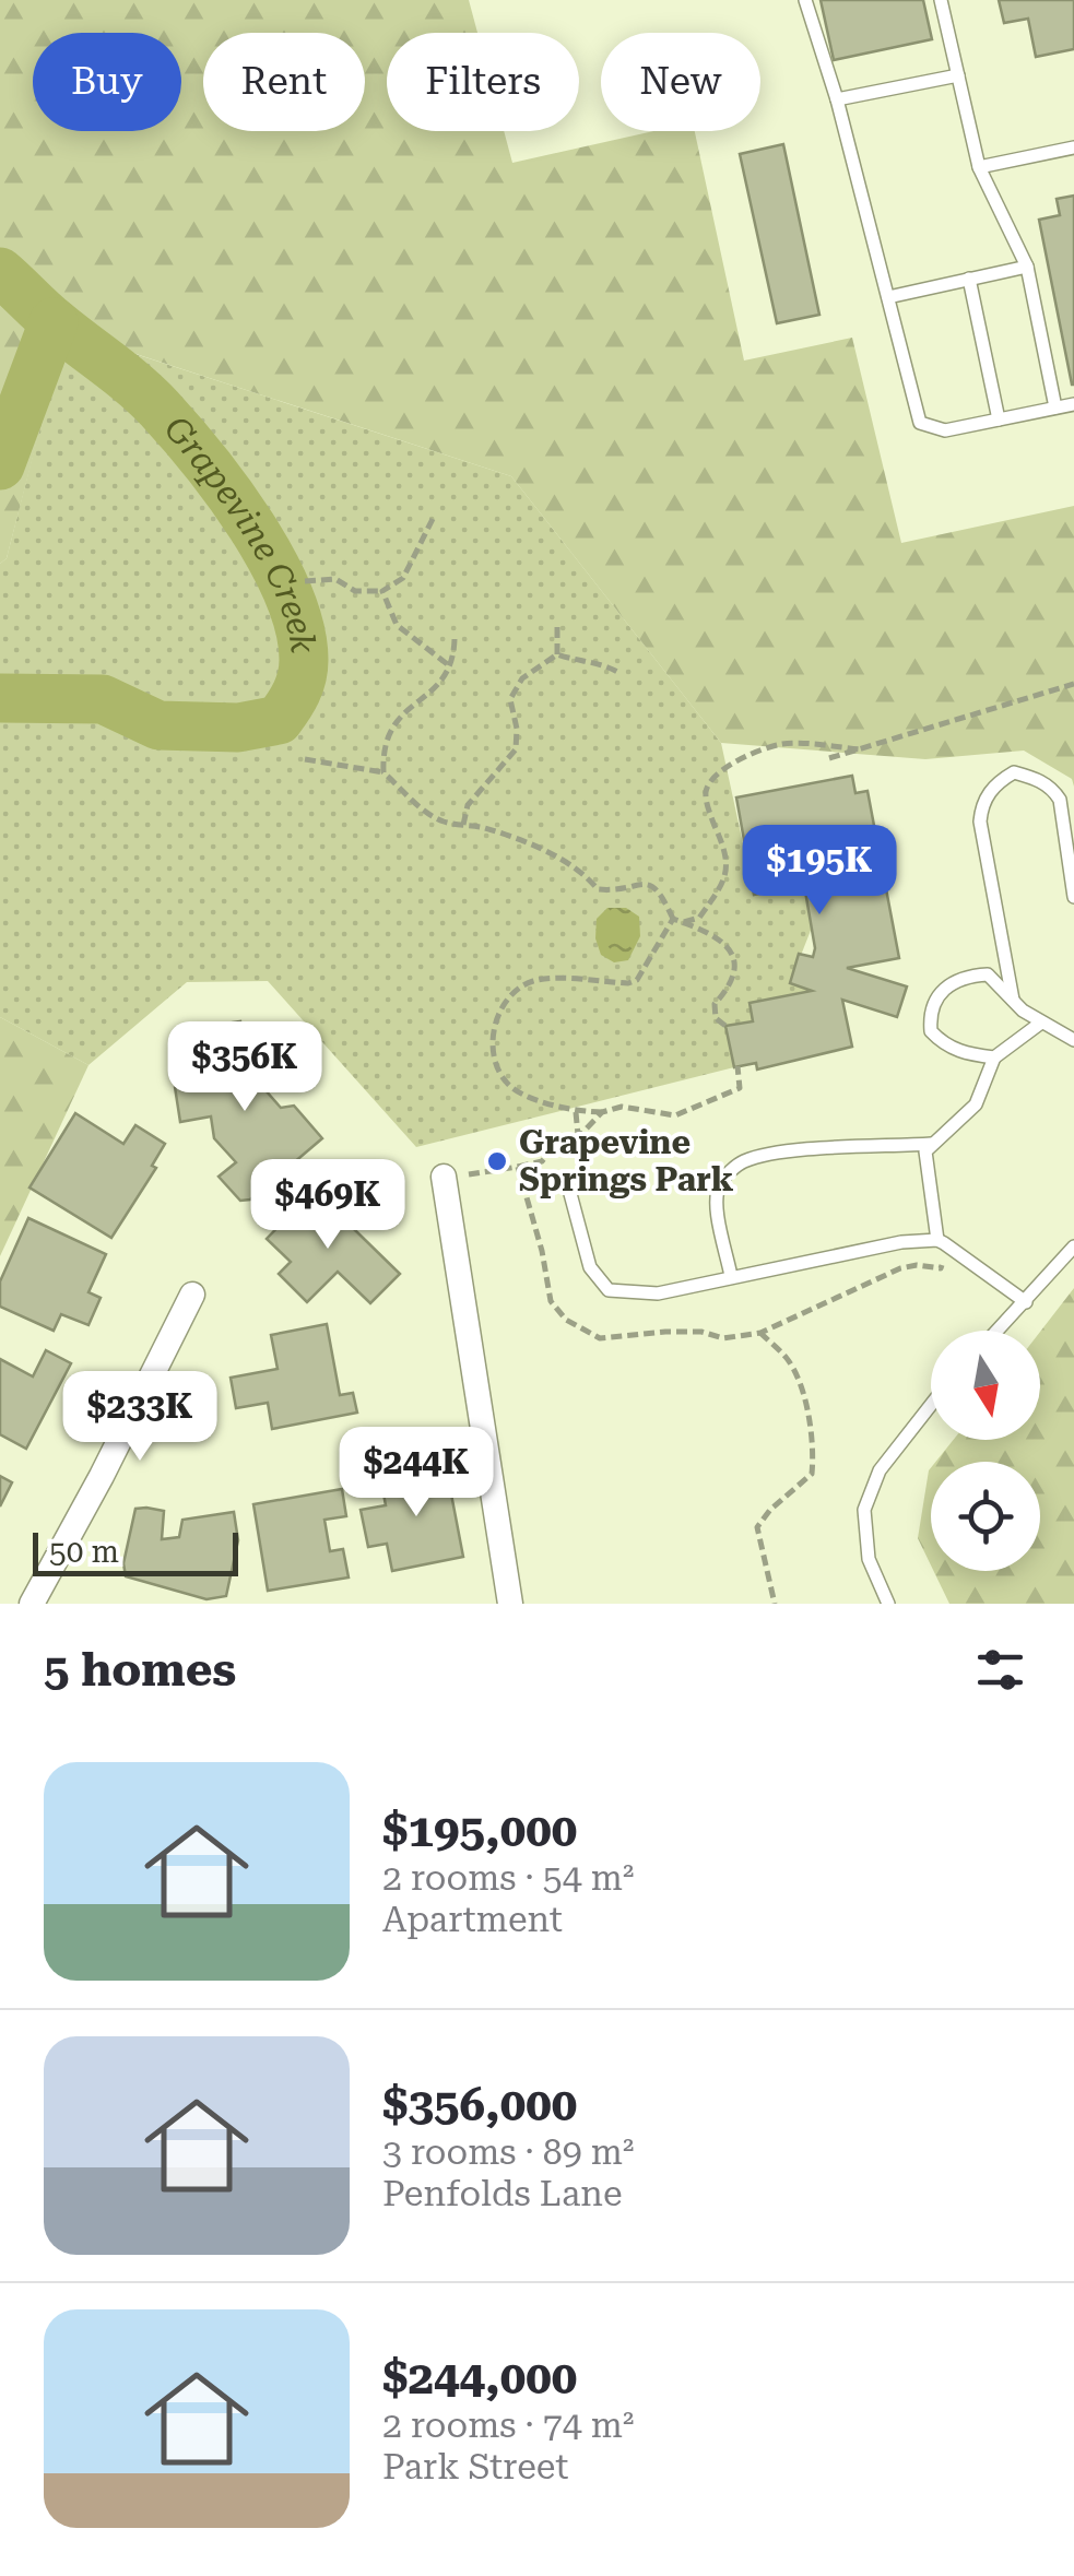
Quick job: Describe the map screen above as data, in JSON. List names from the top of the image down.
{
  "water": ["Grapevine Creek"],
  "places": ["Grapevine Springs Park"],
  "scale_bar": "50 m",
  "north": "bottom",
  "page": {
    "chip": [
      "Buy",
      "Rent",
      "Filters",
      "New"
    ],
    "price": [
      "$195K",
      "$356K",
      "$469K",
      "$233K",
      "$244K"
    ],
    "scale": "50 m",
    "heading": "5 homes",
    "list": [
      {
        "name": "$195,000",
        "note": "2 rooms · 54 m² · Apartment"
      },
      {
        "name": "$356,000",
        "note": "3 rooms · 89 m² · Penfolds Lane"
      },
      {
        "name": "$244,000",
        "note": "2 rooms · 74 m² · Park Street"
      }
    ]
  }
}
